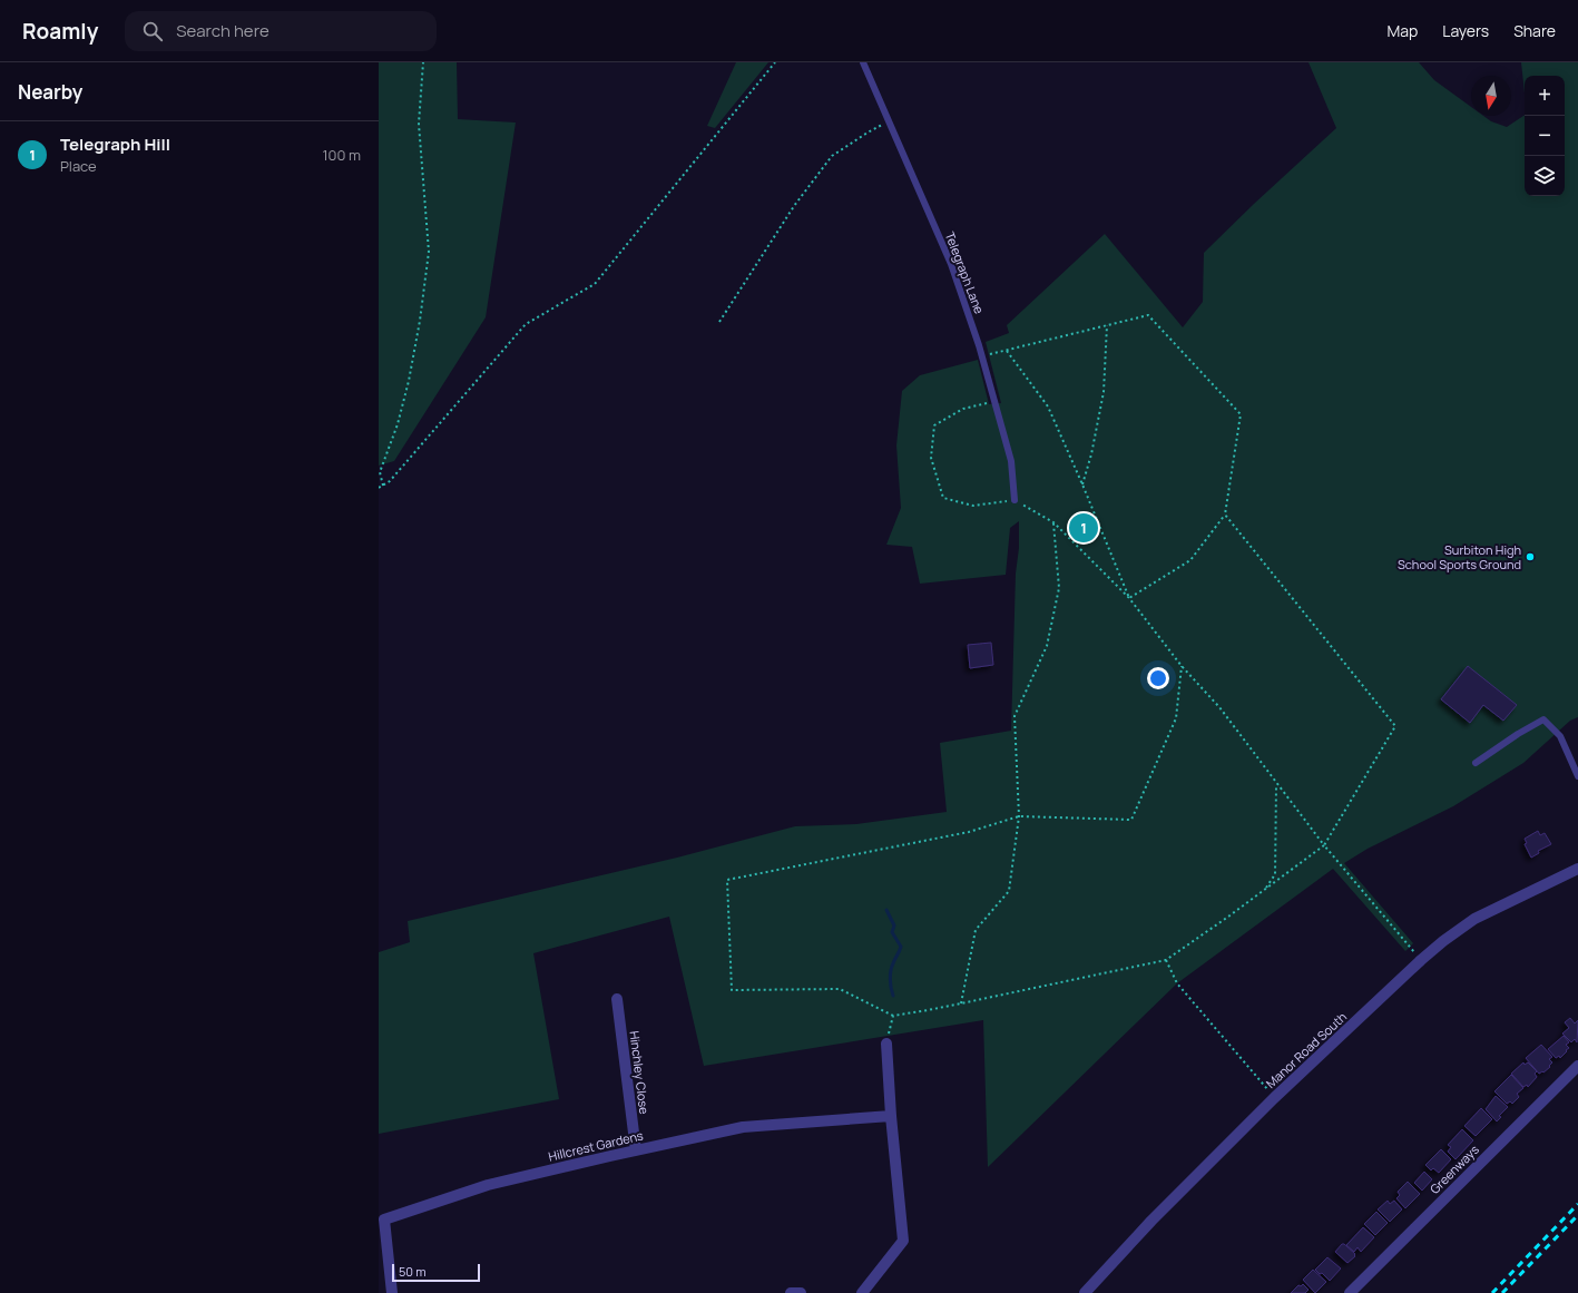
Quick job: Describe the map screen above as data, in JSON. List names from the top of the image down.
{
  "streets": {
    "street": [
      "Manor Road South",
      "Hinchley Close",
      "Hillcrest Gardens",
      "Greenways"
    ],
    "lane": ["Telegraph Lane"]
  },
  "crossings": [
    ["Hinchley Close", "Hillcrest Gardens"]
  ],
  "places": ["Surbiton High School Sports Ground"],
  "scale_bar": "50 m",
  "north": "bottom",
  "page": {
    "header": "Roamly",
    "search": "Search here",
    "nav": ["Map", "Layers", "Share"],
    "heading": "Nearby",
    "map_buttons": ["+", "−"],
    "list": [
      {
        "mark": "1",
        "name": "Telegraph Hill",
        "note": "Place",
        "value": "100 m"
      }
    ],
    "pins": "1",
    "scale": "50 m"
  }
}
